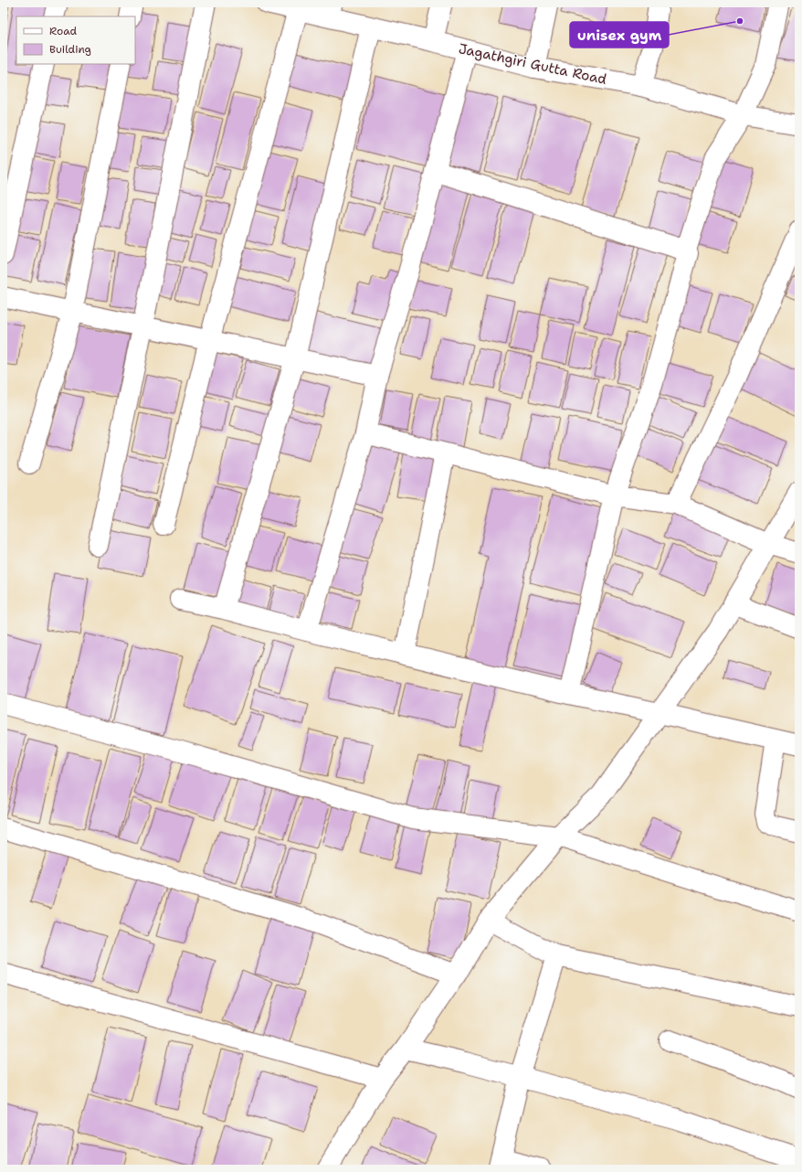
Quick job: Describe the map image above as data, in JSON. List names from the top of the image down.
{
  "streets": {
    "street": ["Jagathgiri Gutta Road"]
  },
  "places": ["unisex gym"],
  "legend": ["Road", "Building"]
}
